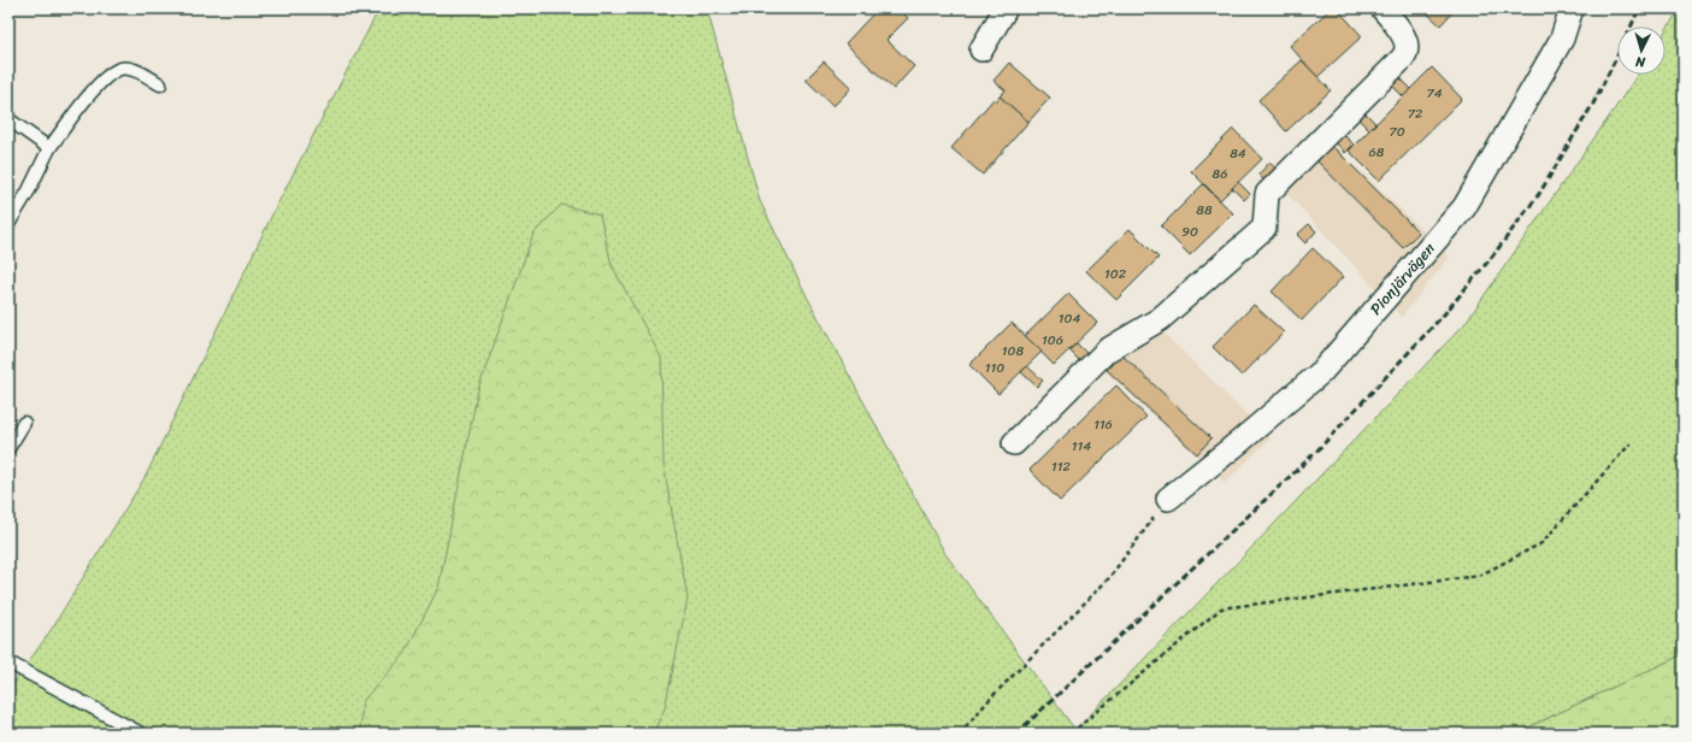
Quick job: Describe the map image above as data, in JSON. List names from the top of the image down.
{
  "streets": {
    "street": ["Pionjärvägen"]
  },
  "house_numbers": [
    "74",
    "72",
    "70",
    "68",
    "84",
    "86",
    "88",
    "90",
    "102",
    "104",
    "106",
    "108",
    "110",
    "116",
    "114",
    "112"
  ],
  "north": "bottom"
}
